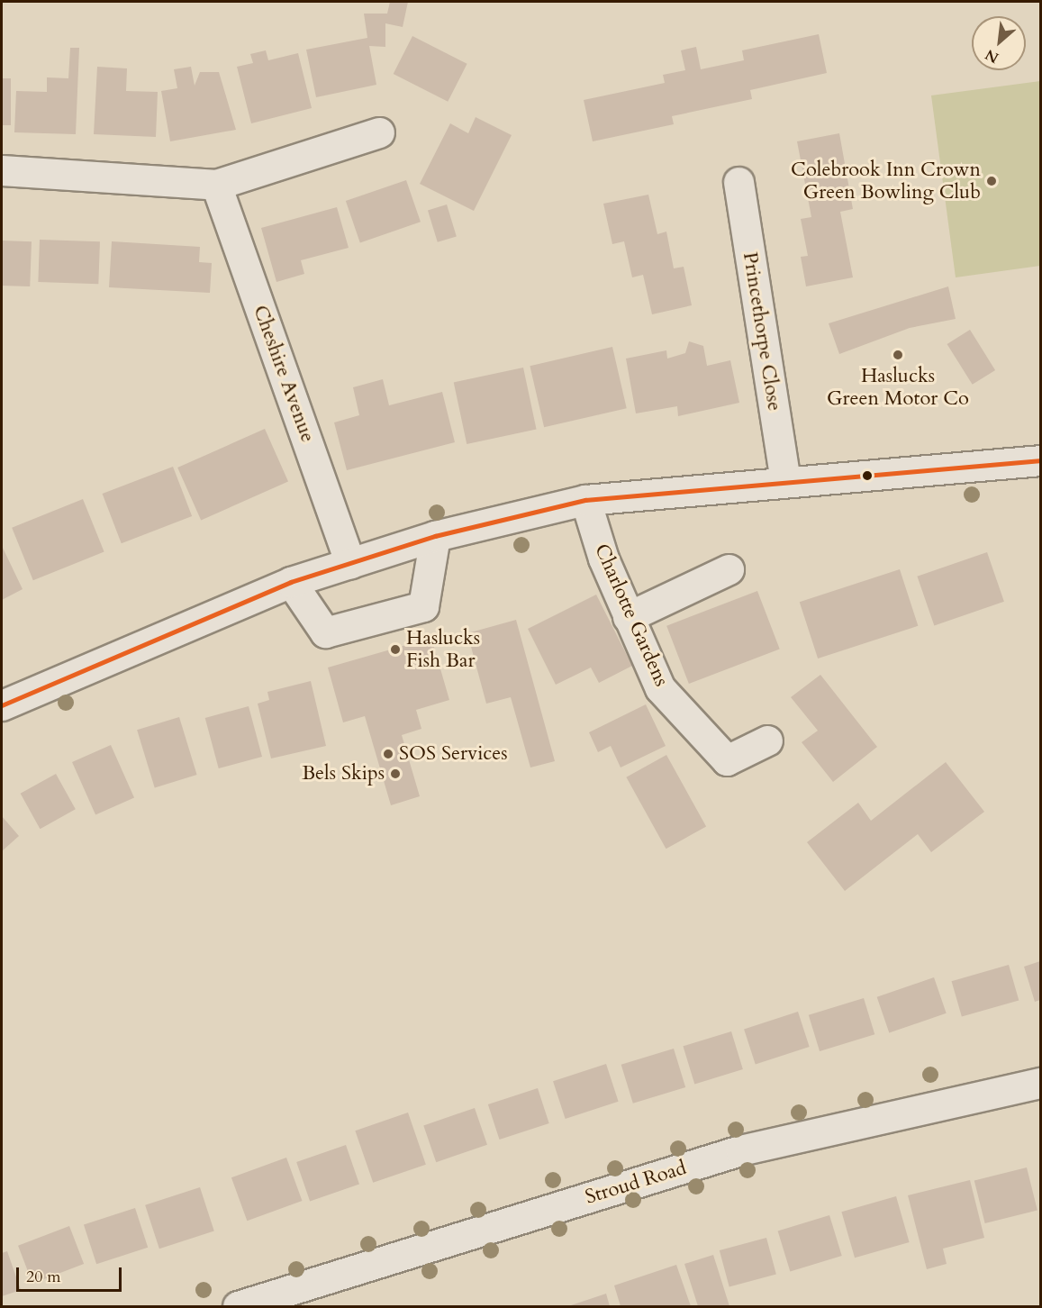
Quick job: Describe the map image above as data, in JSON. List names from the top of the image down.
{
  "streets": {
    "street": [
      "Princethorpe Close",
      "Cheshire Avenue",
      "Charlotte Gardens",
      "Stroud Road"
    ]
  },
  "places": [
    "Colebrook Inn Crown Green Bowling Club",
    "Haslucks Green Motor Co",
    "Haslucks Fish Bar",
    "SOS Services",
    "Bels Skips"
  ],
  "scale_bar": "20 m",
  "north": "bottom left"
}
